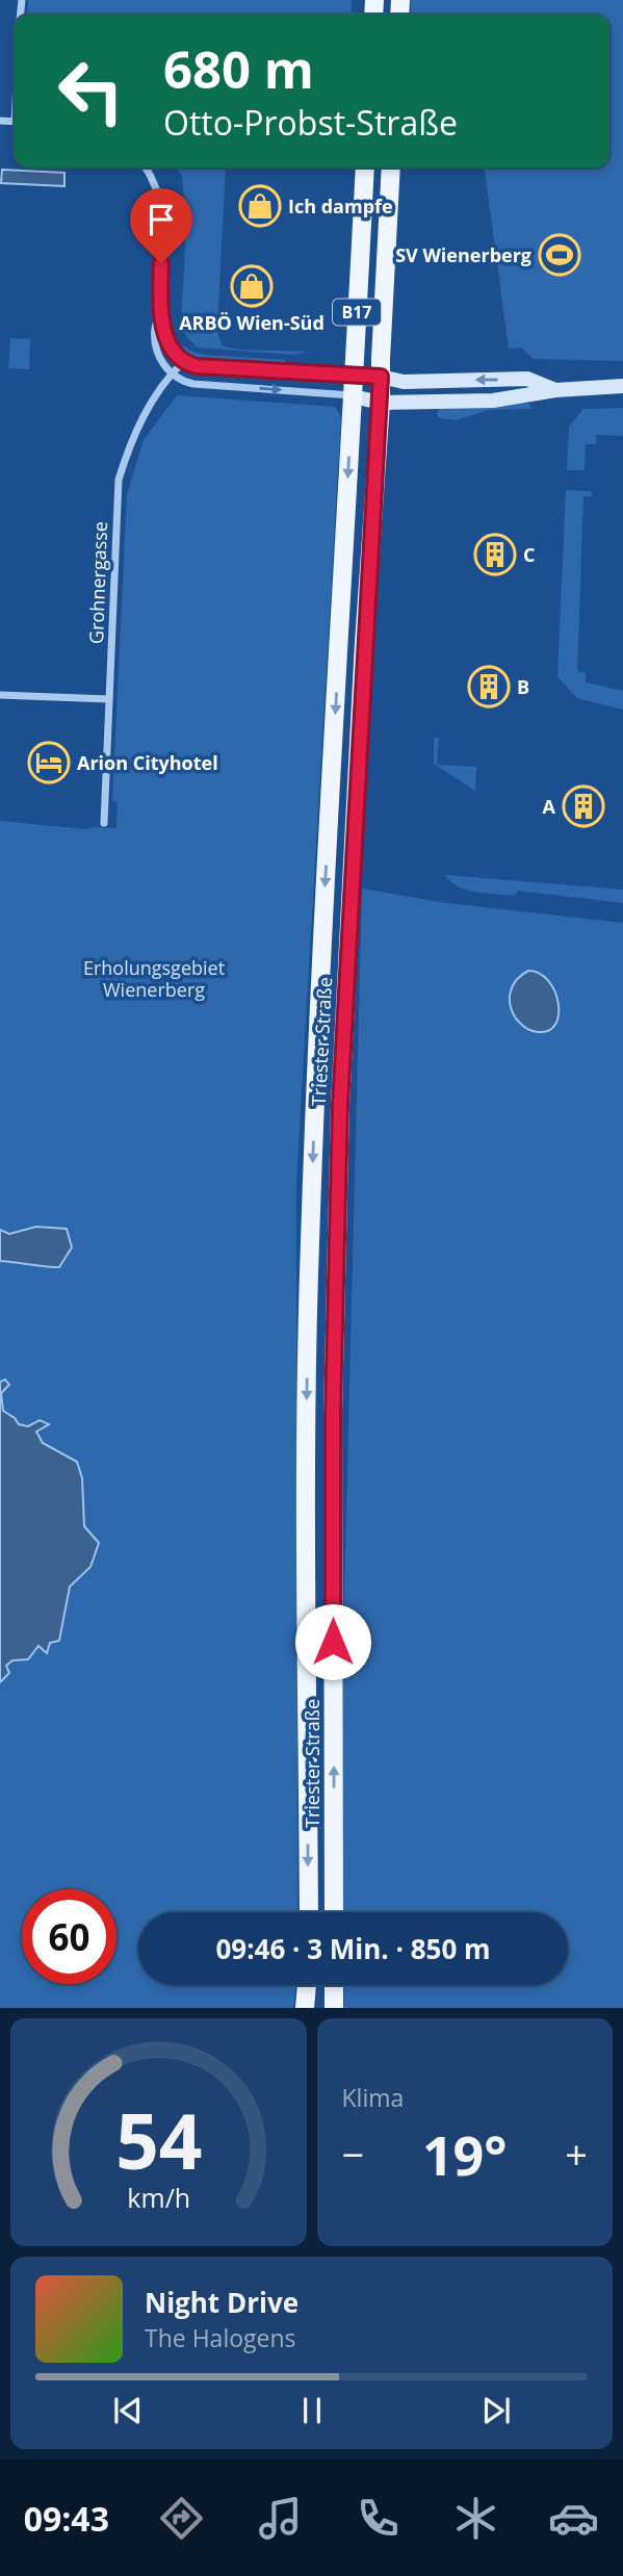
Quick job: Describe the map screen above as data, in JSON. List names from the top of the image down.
{
  "streets": {
    "main road": ["B17", "Triester Straße"],
    "street": ["Grohnergasse"]
  },
  "parks": ["Erholungsgebiet Wienerberg"],
  "places": {
    "shop": ["Ich dampfe", "ARBÖ Wien-Süd"],
    "sports": ["SV Wienerberg"],
    "building": ["C", "B", "A"],
    "hotel": ["Arion Cityhotel"]
  },
  "page": {
    "turn": ["680 m", "Otto-Probst-Straße"],
    "limit": "60",
    "trip": "09:46 · 3 Min. · 850 m",
    "tile": "Klima",
    "heat": ["−", "19°", "+"],
    "song": ["Night Drive", "The Halogens"],
    "tabs": "09:43",
    "gauge": ["54", "km/h"]
  }
}
